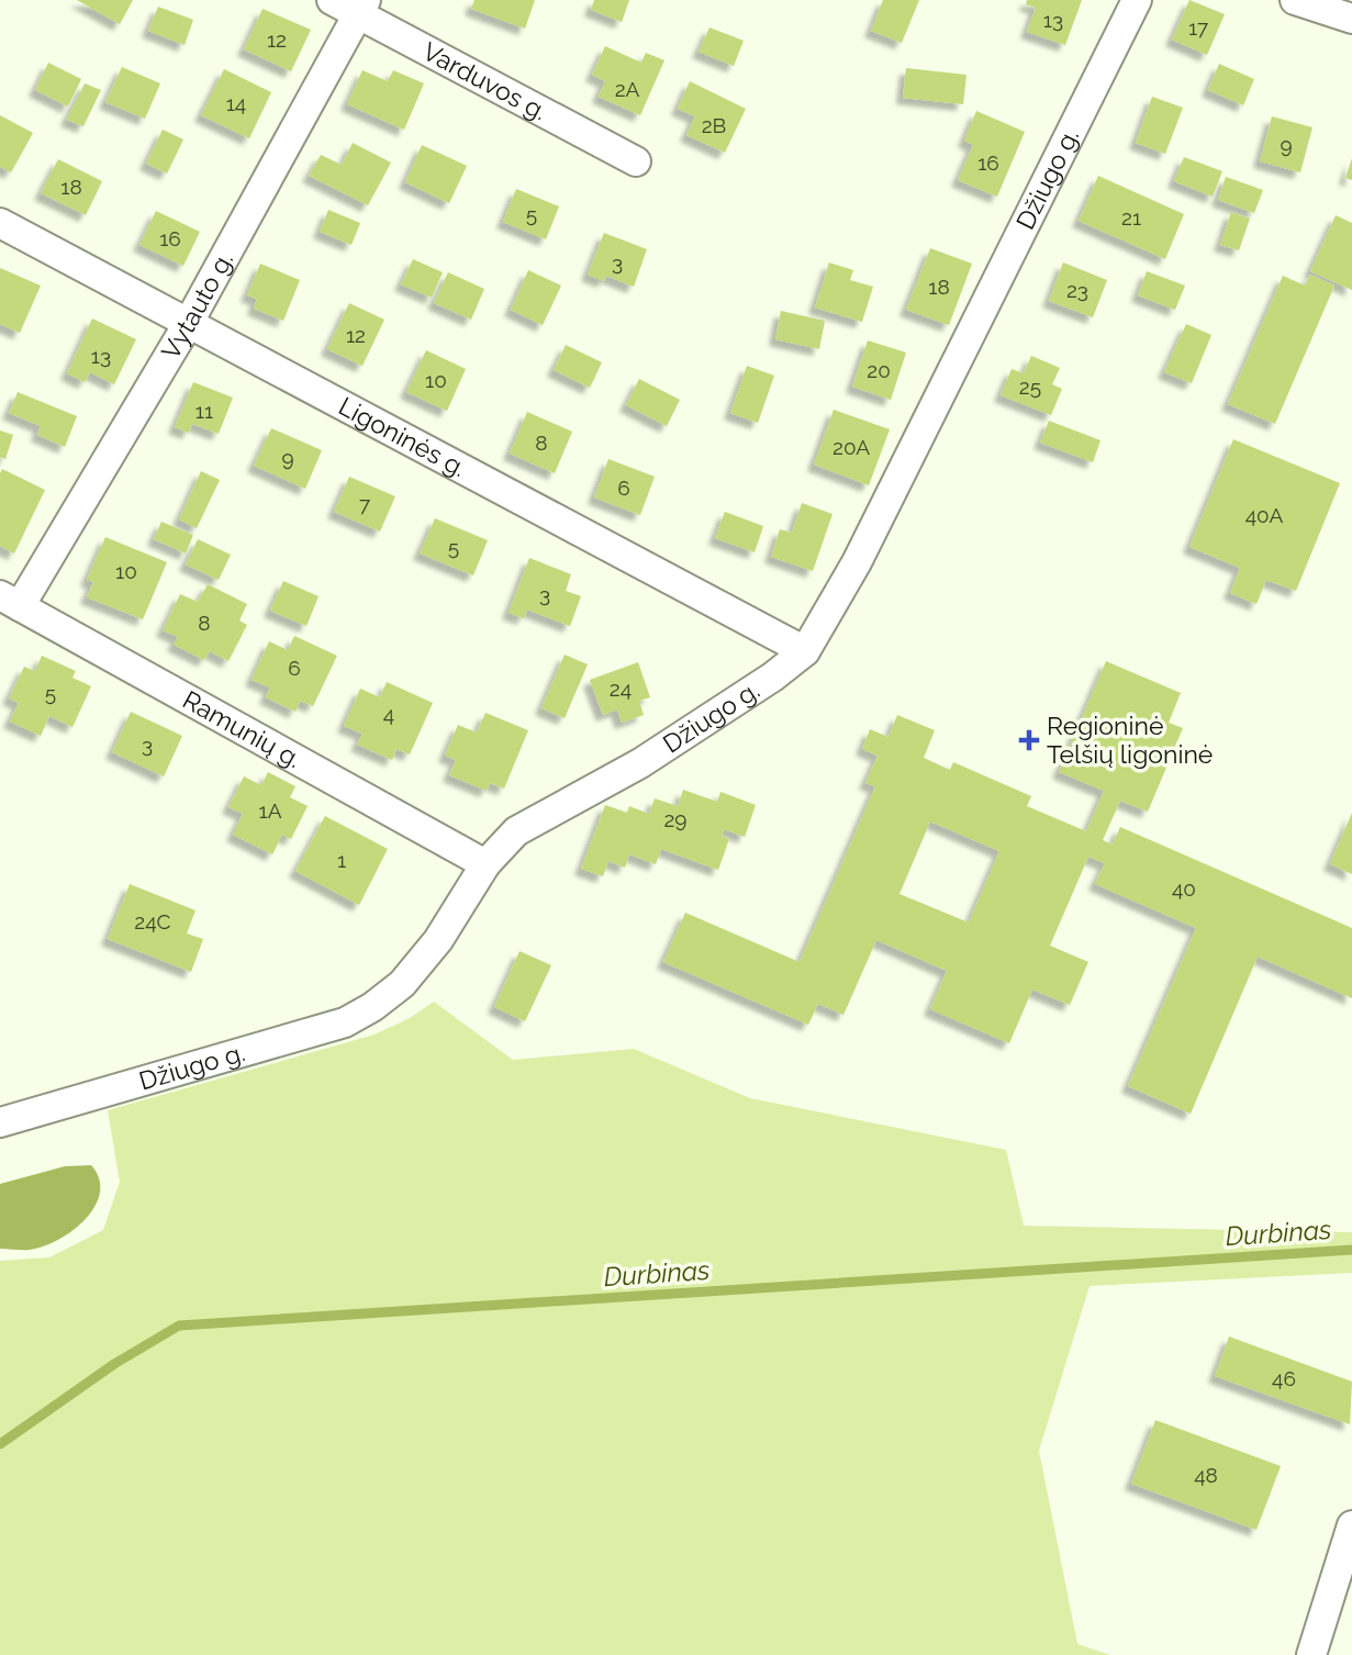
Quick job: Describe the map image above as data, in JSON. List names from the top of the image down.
{
  "streets": {
    "street": [
      "Varduvos g.",
      "Džiugo g.",
      "Vytauto g.",
      "Ligoninės g.",
      "Ramunių g."
    ]
  },
  "crossings": [
    ["Varduvos g.", "Vytauto g."],
    ["Džiugo g.", "Ligoninės g."],
    ["Džiugo g.", "Ramunių g."],
    ["Vytauto g.", "Ligoninės g."],
    ["Vytauto g.", "Ramunių g."]
  ],
  "water": ["Durbinas"],
  "places": {
    "health": ["Regioninė Telšių ligoninė"]
  },
  "house_numbers": [
    "13",
    "17",
    "12",
    "2A",
    "14",
    "2B",
    "9",
    "16",
    "18",
    "5",
    "21",
    "16",
    "3",
    "18",
    "23",
    "12",
    "13",
    "20",
    "10",
    "25",
    "11",
    "8",
    "20A",
    "9",
    "6",
    "7",
    "40A",
    "5",
    "10",
    "3",
    "8",
    "6",
    "24",
    "5",
    "4",
    "3",
    "1A",
    "29",
    "1",
    "40",
    "24C",
    "46",
    "48"
  ]
}
